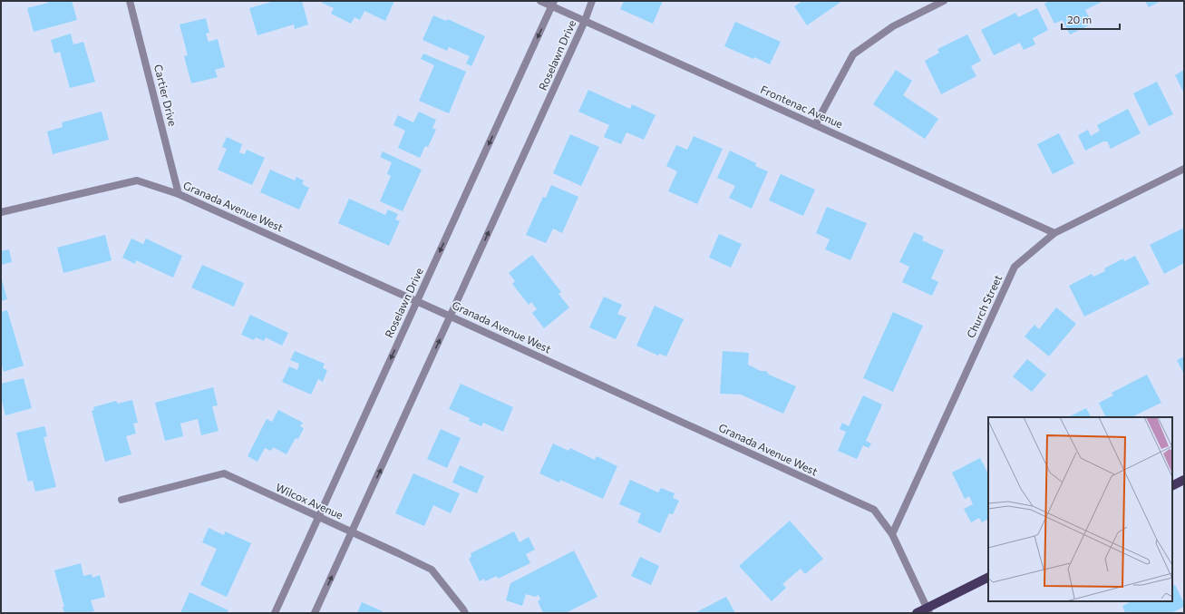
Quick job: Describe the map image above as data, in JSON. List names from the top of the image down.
{
  "streets": {
    "street": [
      "Roselawn Drive",
      "Cartier Drive",
      "Frontenac Avenue",
      "Granada Avenue West",
      "Church Street",
      "Wilcox Avenue"
    ]
  },
  "crossings": [
    ["Roselawn Drive", "Frontenac Avenue"],
    ["Roselawn Drive", "Granada Avenue West"],
    ["Roselawn Drive", "Wilcox Avenue"],
    ["Cartier Drive", "Granada Avenue West"],
    ["Frontenac Avenue", "Church Street"],
    ["Granada Avenue West", "Church Street"]
  ],
  "scale_bar": "20 m"
}
